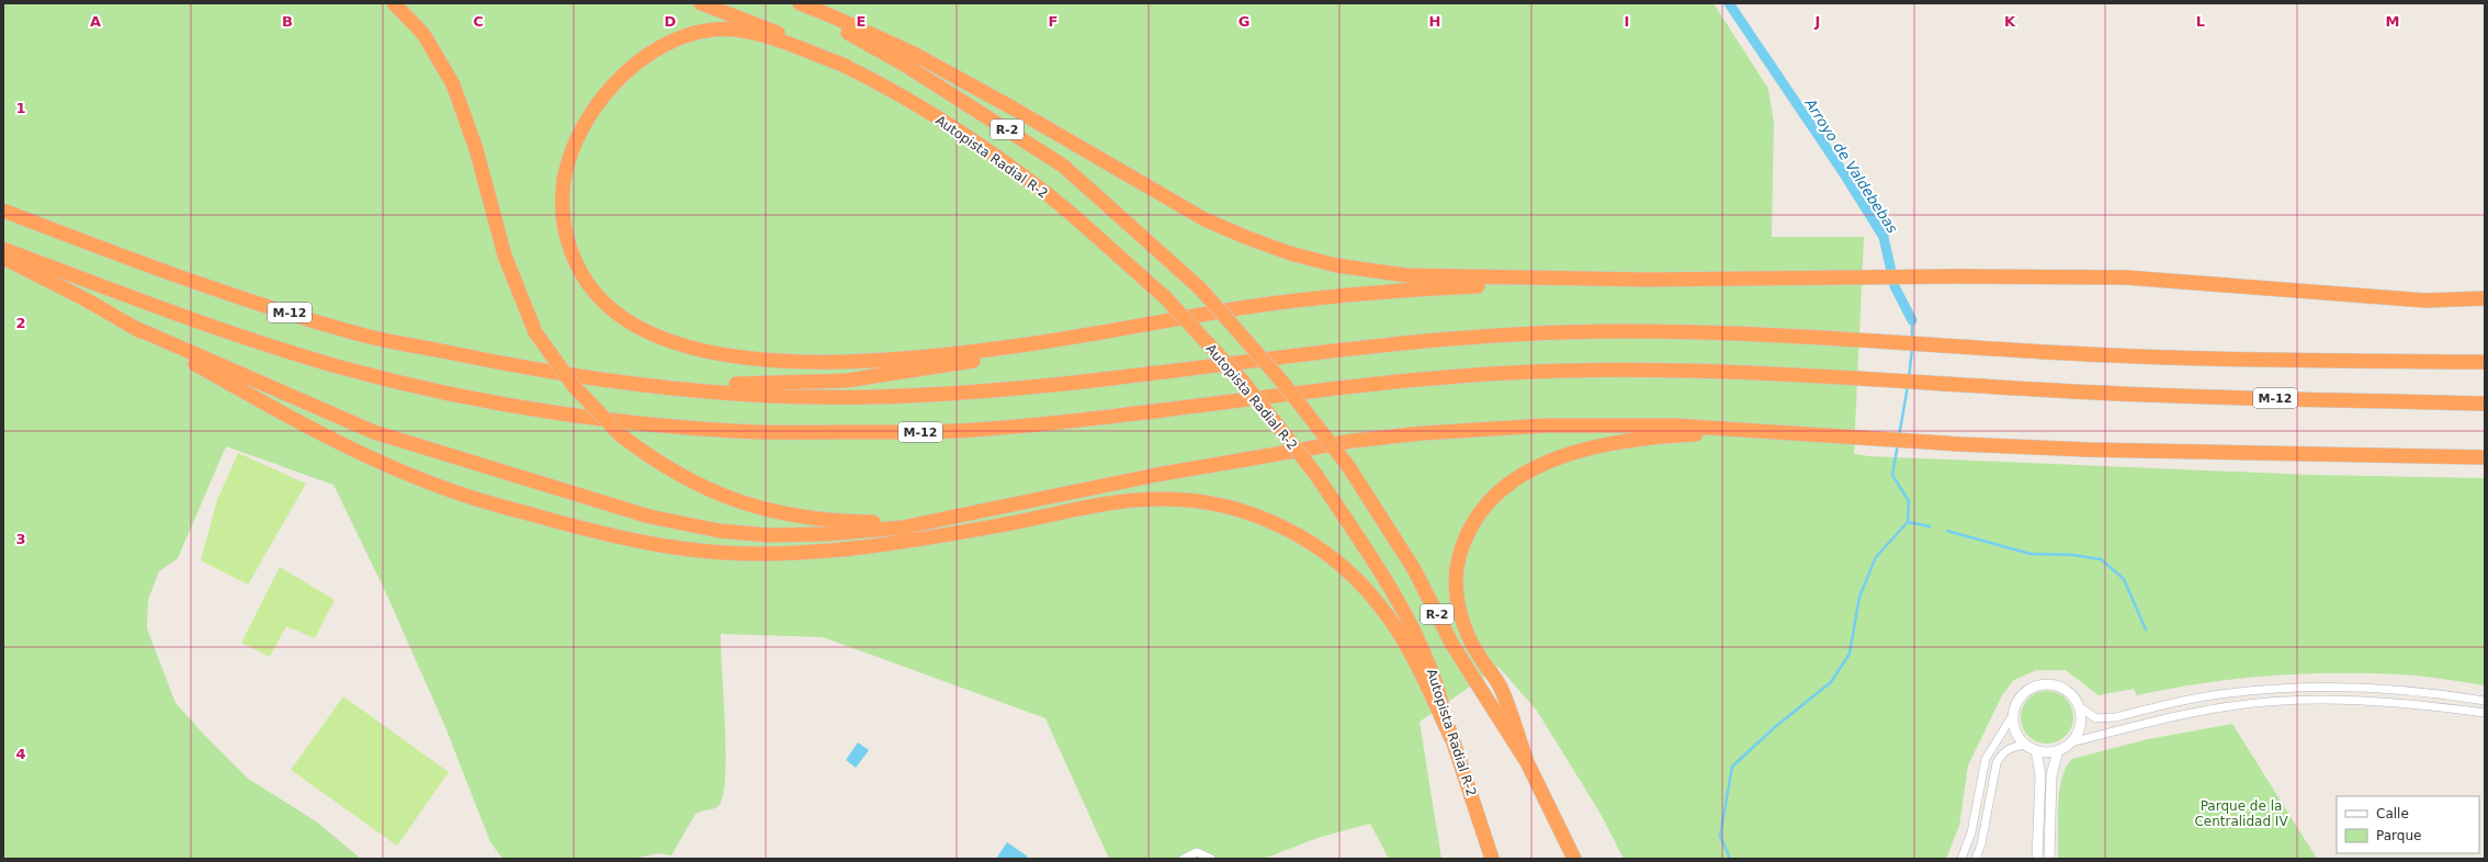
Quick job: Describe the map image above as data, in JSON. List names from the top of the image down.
{
  "streets": {
    "highway": ["R-2", "Autopista Radial R-2", "M-12"]
  },
  "crossings": [
    ["R-2", "Autopista Radial R-2"]
  ],
  "water": ["Arroyo de Valdebebas"],
  "parks": ["Parque de la Centralidad IV"],
  "legend": ["Calle", "Parque"],
  "grid": {
    "columns": [
      "A",
      "B",
      "C",
      "D",
      "E",
      "F",
      "G",
      "H",
      "I",
      "J",
      "K",
      "L",
      "M"
    ],
    "rows": [
      "1",
      "2",
      "3",
      "4"
    ]
  }
}
